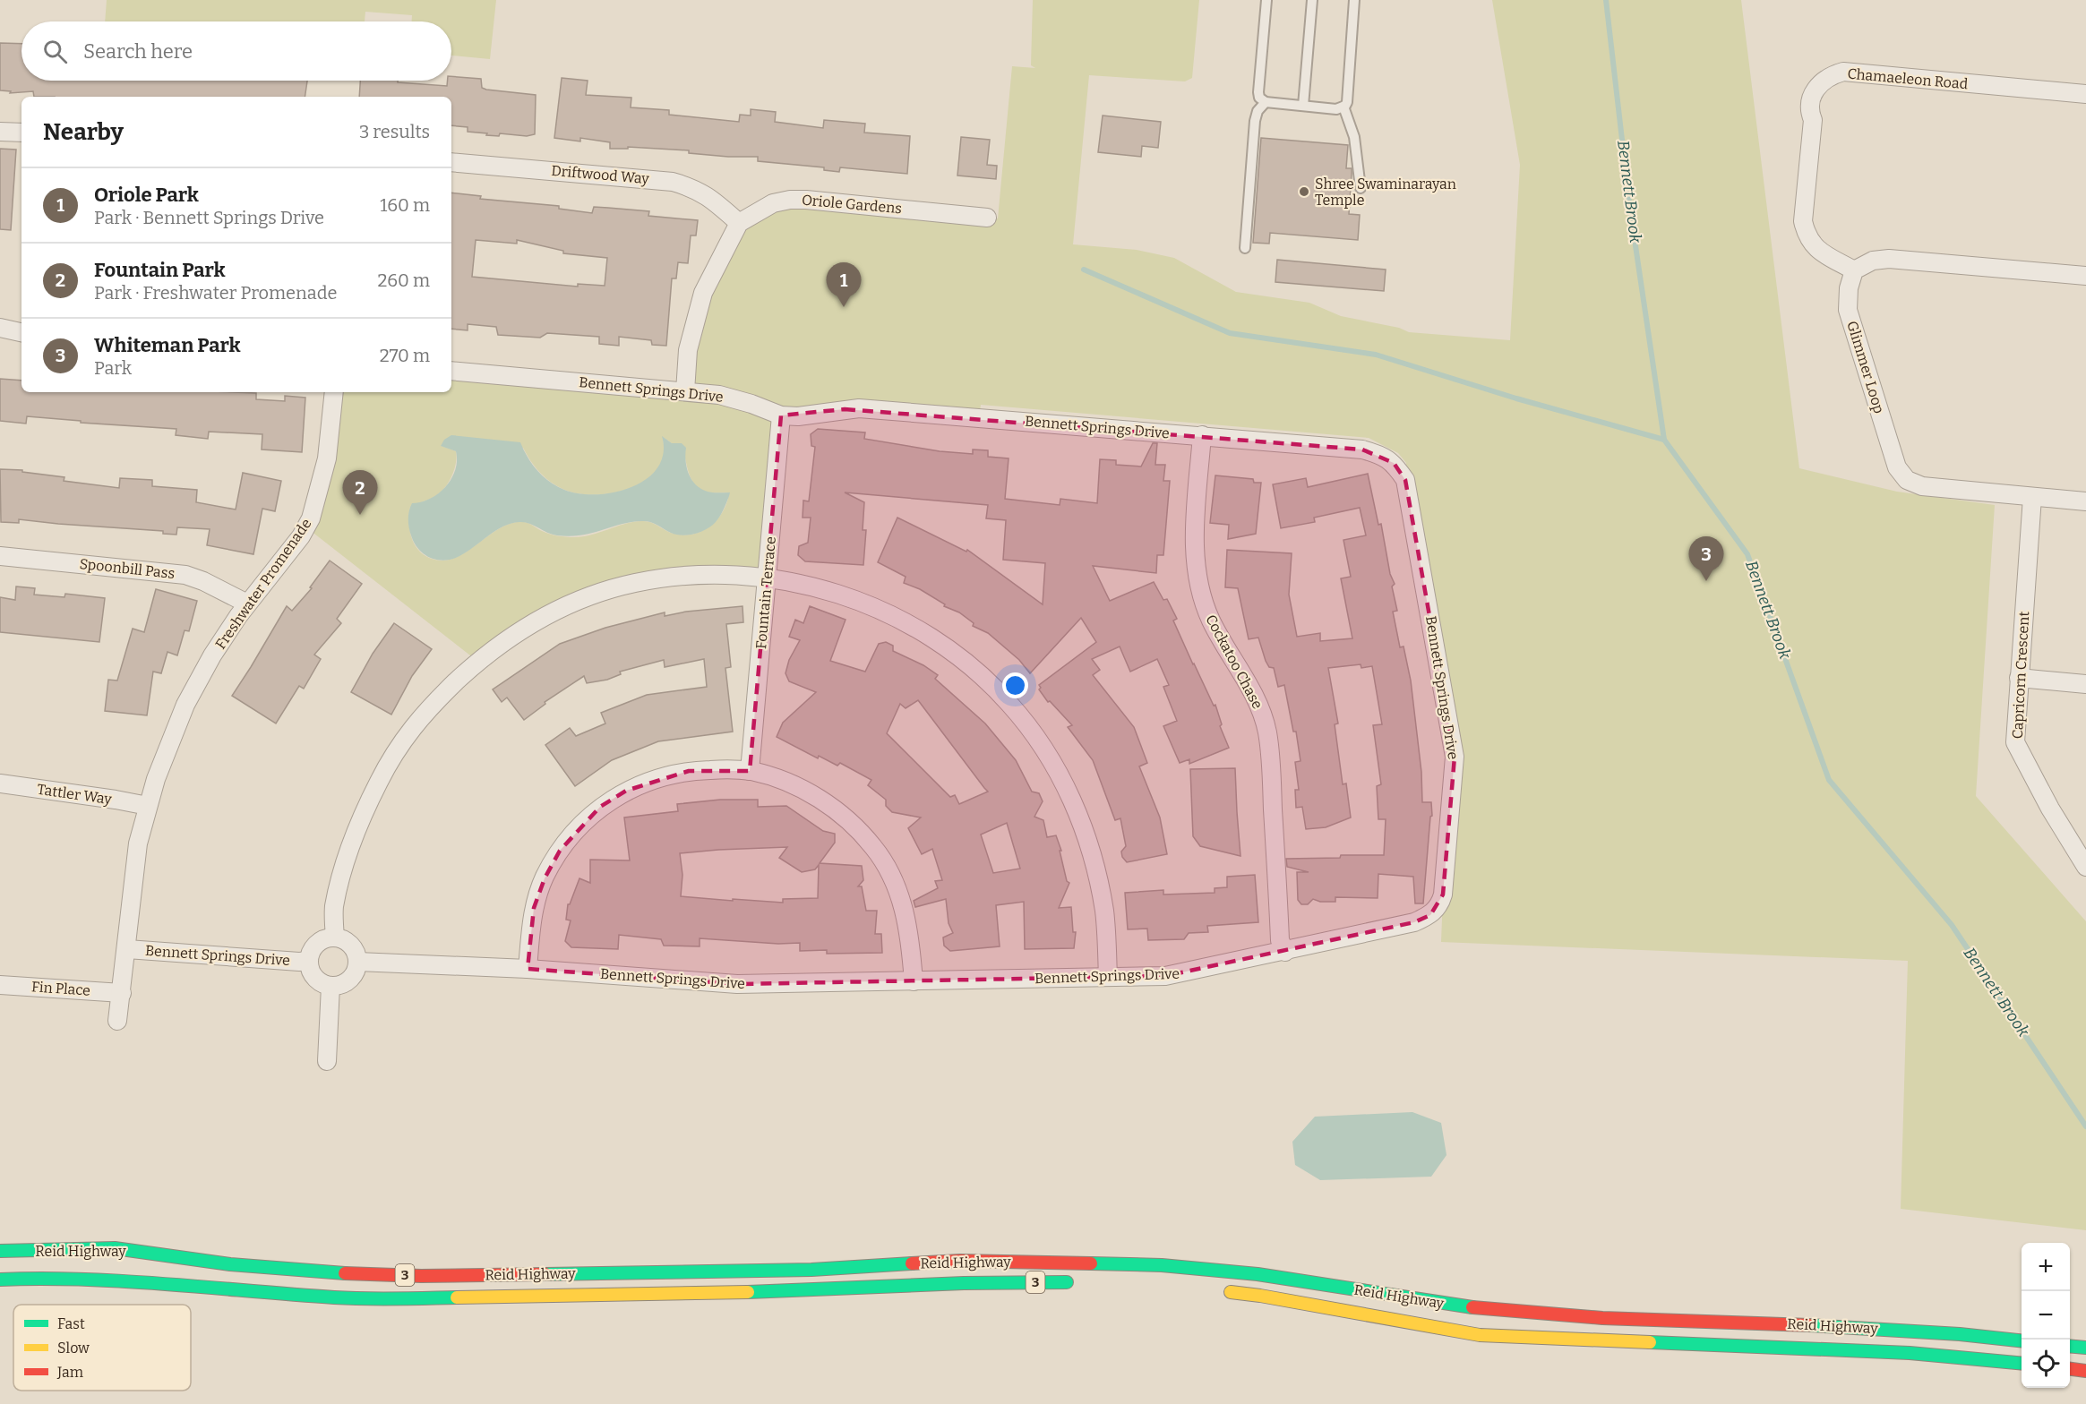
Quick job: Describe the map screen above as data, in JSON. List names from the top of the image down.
{
  "streets": {
    "highway": ["Reid Highway", "3"],
    "street": [
      "Chamaeleon Road",
      "Driftwood Way",
      "Oriole Gardens",
      "Glimmer Loop",
      "Bennett Springs Drive",
      "Spoonbill Pass",
      "Freshwater Promenade",
      "Fountain Terrace",
      "Cockatoo Chase",
      "Capricorn Crescent",
      "Tattler Way",
      "Fin Place"
    ]
  },
  "crossings": [
    ["Chamaeleon Road", "Glimmer Loop"],
    ["Driftwood Way", "Oriole Gardens"],
    ["Glimmer Loop", "Capricorn Crescent"],
    ["Bennett Springs Drive", "Freshwater Promenade"],
    ["Bennett Springs Drive", "Fountain Terrace"],
    ["Bennett Springs Drive", "Cockatoo Chase"],
    ["Spoonbill Pass", "Freshwater Promenade"],
    ["Freshwater Promenade", "Tattler Way"],
    ["Freshwater Promenade", "Fin Place"]
  ],
  "water": ["Bennett Brook"],
  "places": ["Shree Swaminarayan Temple"],
  "legend": ["Fast", "Slow", "Jam"],
  "page": {
    "search": "Search here",
    "heading": ["Nearby", "3 results"],
    "list": [
      {
        "mark": "1",
        "name": "Oriole Park",
        "note": "Park · Bennett Springs Drive",
        "value": "160 m"
      },
      {
        "mark": "2",
        "name": "Fountain Park",
        "note": "Park · Freshwater Promenade",
        "value": "260 m"
      },
      {
        "mark": "3",
        "name": "Whiteman Park",
        "note": "Park",
        "value": "270 m"
      }
    ],
    "pins": ["1", "2", "3"],
    "map_buttons": ["+", "−"]
  }
}
